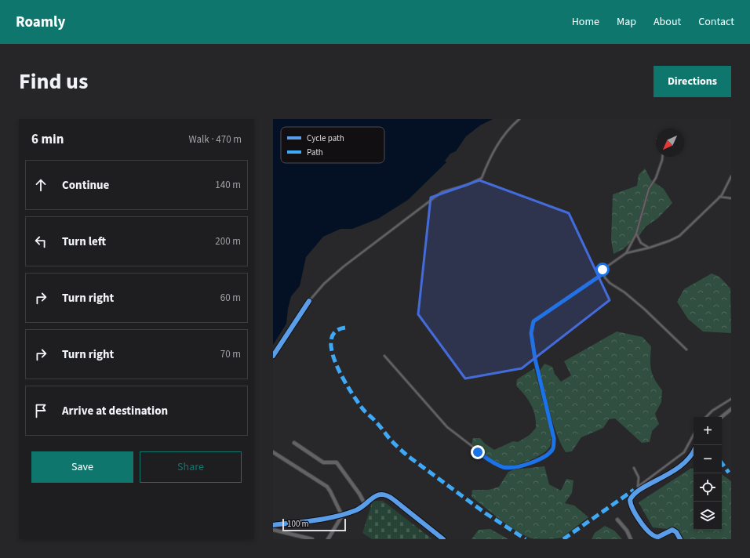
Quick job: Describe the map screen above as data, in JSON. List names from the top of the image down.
{
  "legend": ["Cycle path", "Path"],
  "scale_bar": "100 m",
  "north": "bottom left",
  "page": {
    "header": "Roamly",
    "nav": [
      "Home",
      "Map",
      "About",
      "Contact"
    ],
    "title": "Find us",
    "buttons": [
      "Directions",
      ["Save", "Share"]
    ],
    "heading": ["6 min", "Walk · 470 m"],
    "list": [
      ["Continue", "140 m"],
      ["Turn left", "200 m"],
      ["Turn right", "60 m"],
      ["Turn right", "70 m"],
      "Arrive at destination"
    ],
    "map_buttons": ["+", "−"],
    "scale": "100 m"
  }
}
